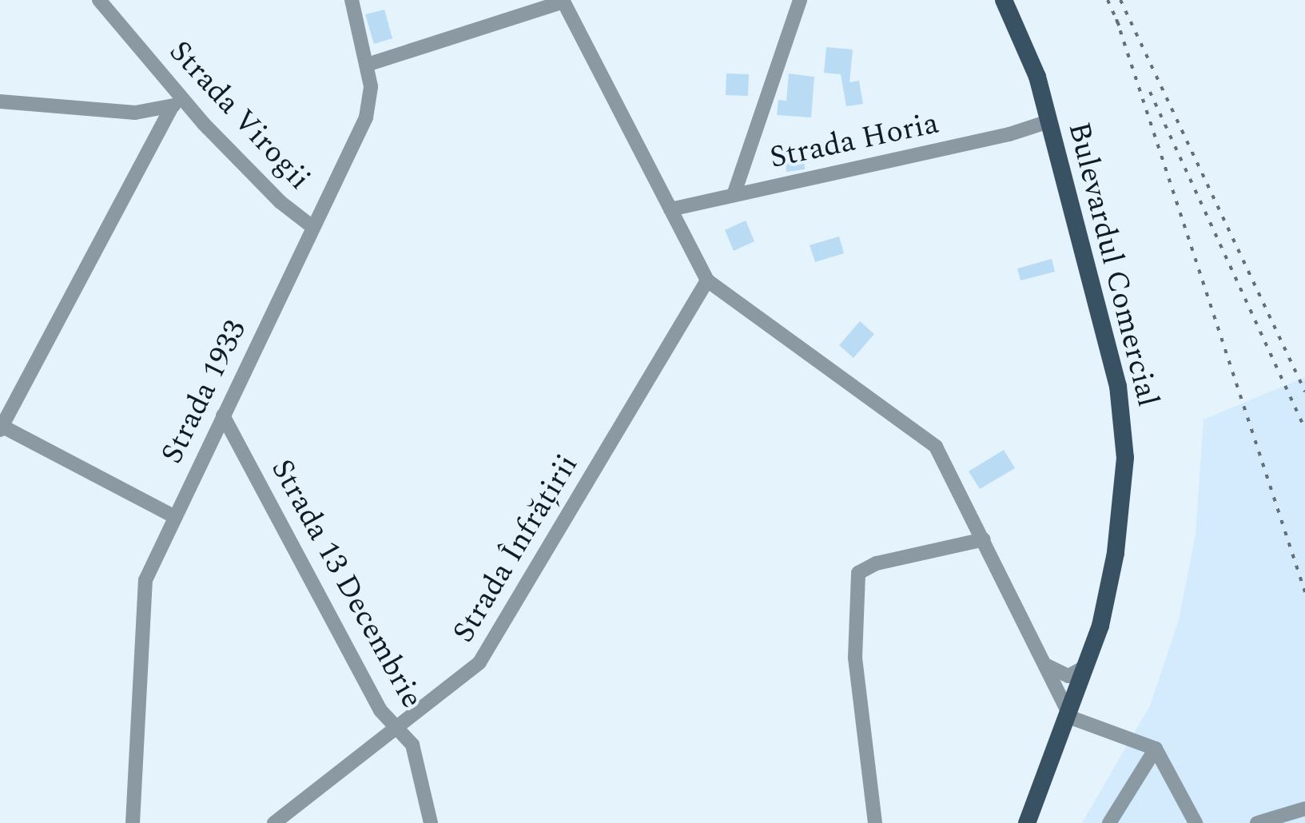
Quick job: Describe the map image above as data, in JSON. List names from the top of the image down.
{
  "streets": {
    "main road": ["Bulevardul Comercial"],
    "street": [
      "Strada Virogii",
      "Strada Horia",
      "Strada 1933",
      "Strada Înfrățirii",
      "Strada 13 Decembrie"
    ]
  },
  "crossings": [
    ["Strada Virogii", "Strada 1933"],
    ["Strada Horia", "Bulevardul Comercial"],
    ["Strada 1933", "Strada 13 Decembrie"],
    ["Strada Înfrățirii", "Strada 13 Decembrie"]
  ]
}
